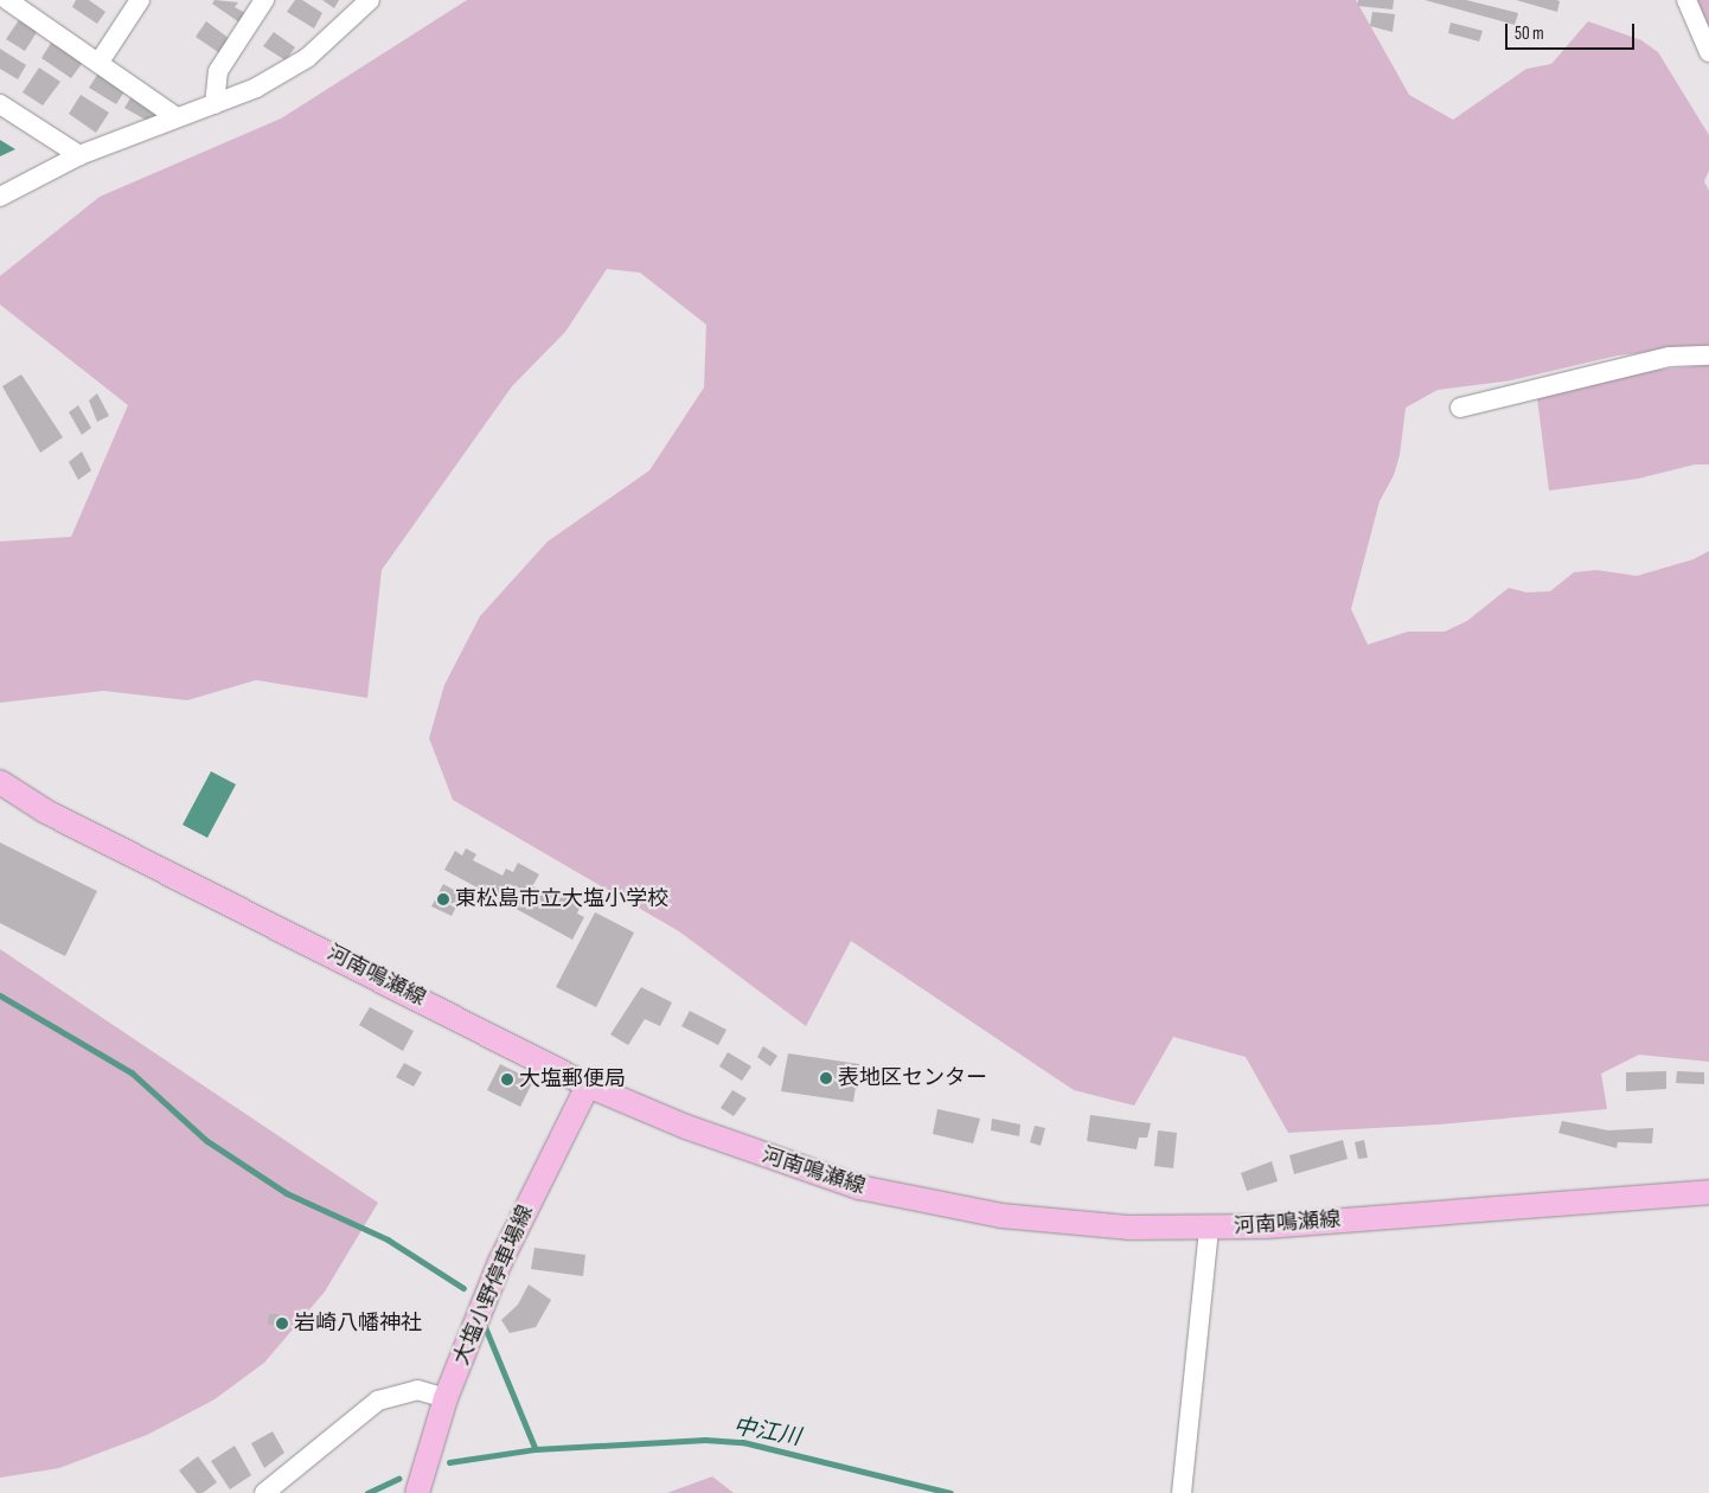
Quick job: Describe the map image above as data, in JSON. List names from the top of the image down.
{
  "streets": {
    "main road": ["河南鳴瀬線", "大塩小野停車場線"]
  },
  "crossings": [
    ["河南鳴瀬線", "大塩小野停車場線"]
  ],
  "water": ["中江川"],
  "places": [
    "東松島市立大塩小学校",
    "表地区センター",
    "大塩郵便局",
    "岩崎八幡神社"
  ],
  "scale_bar": "50 m"
}
